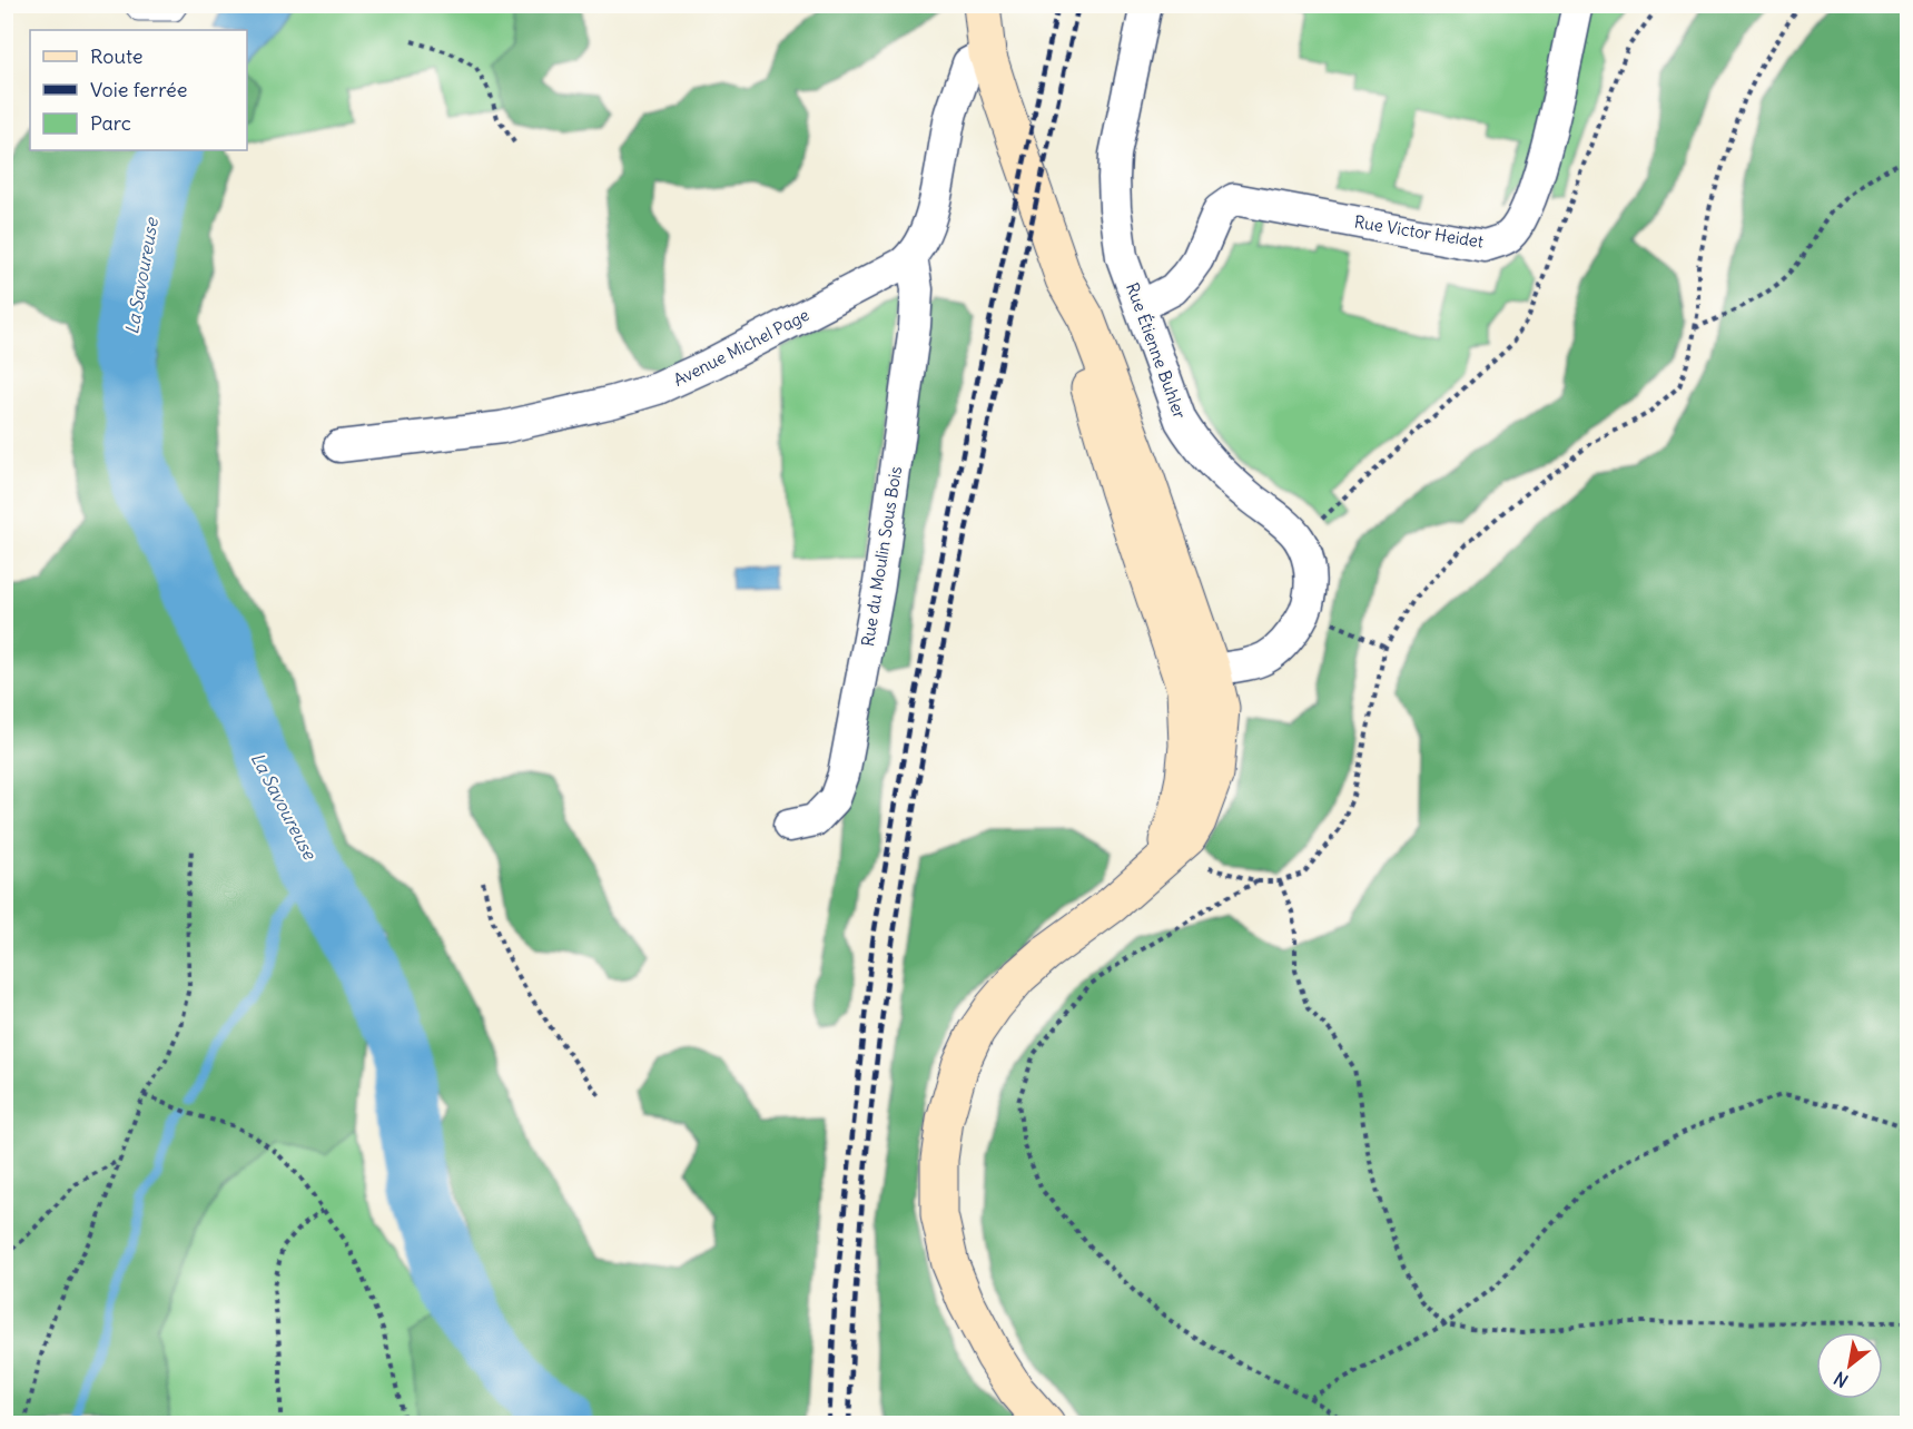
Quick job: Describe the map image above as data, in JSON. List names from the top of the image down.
{
  "streets": {
    "street": [
      "Rue Victor Heidet",
      "Avenue Michel Page",
      "Rue Étienne Buhler",
      "Rue du Moulin Sous Bois"
    ]
  },
  "crossings": [
    ["Rue Victor Heidet", "Rue Étienne Buhler"],
    ["Avenue Michel Page", "Rue du Moulin Sous Bois"]
  ],
  "water": ["La Savoureuse"],
  "legend": ["Route", "Voie ferrée", "Parc"],
  "north": "bottom left"
}
